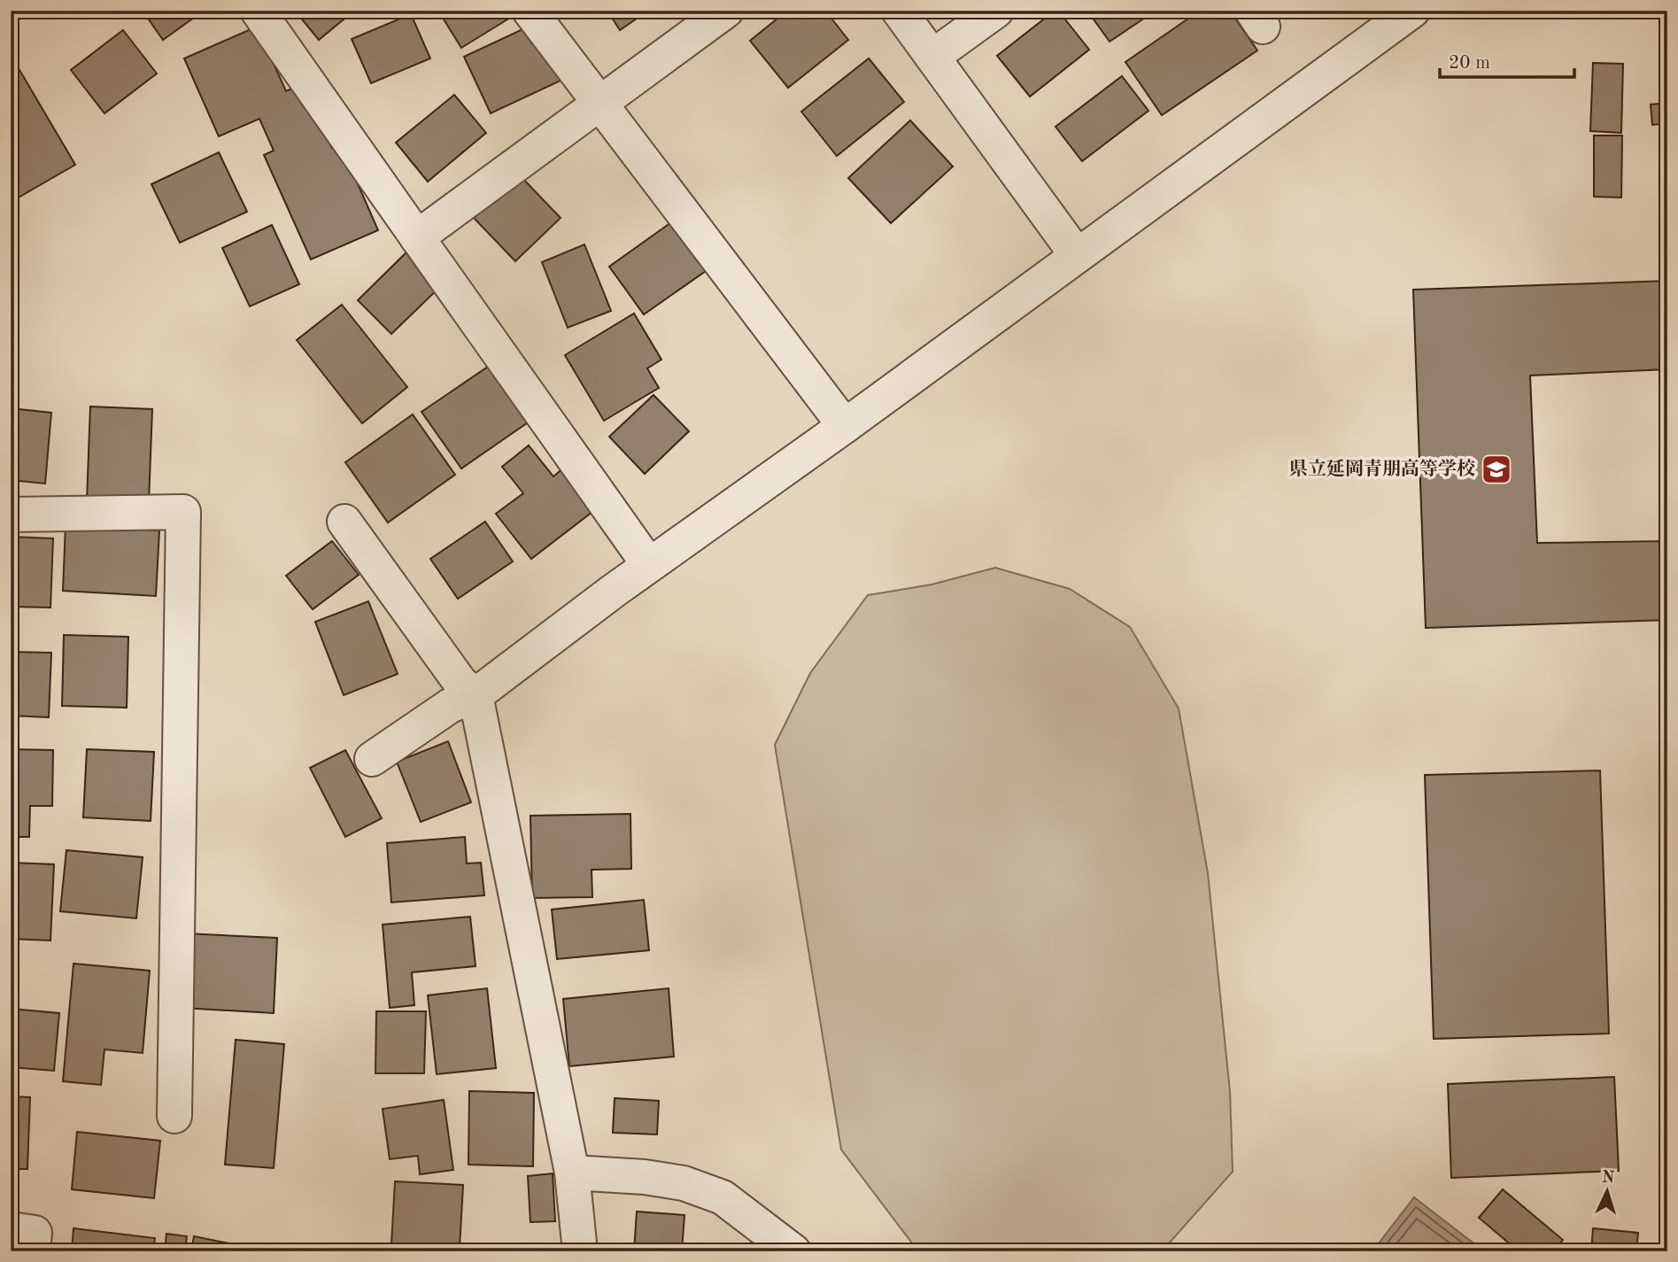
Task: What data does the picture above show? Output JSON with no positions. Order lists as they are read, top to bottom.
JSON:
{
  "places": {
    "school or university": ["県立延岡青朋高等学校"]
  },
  "scale_bar": "20 m",
  "north": "top"
}
